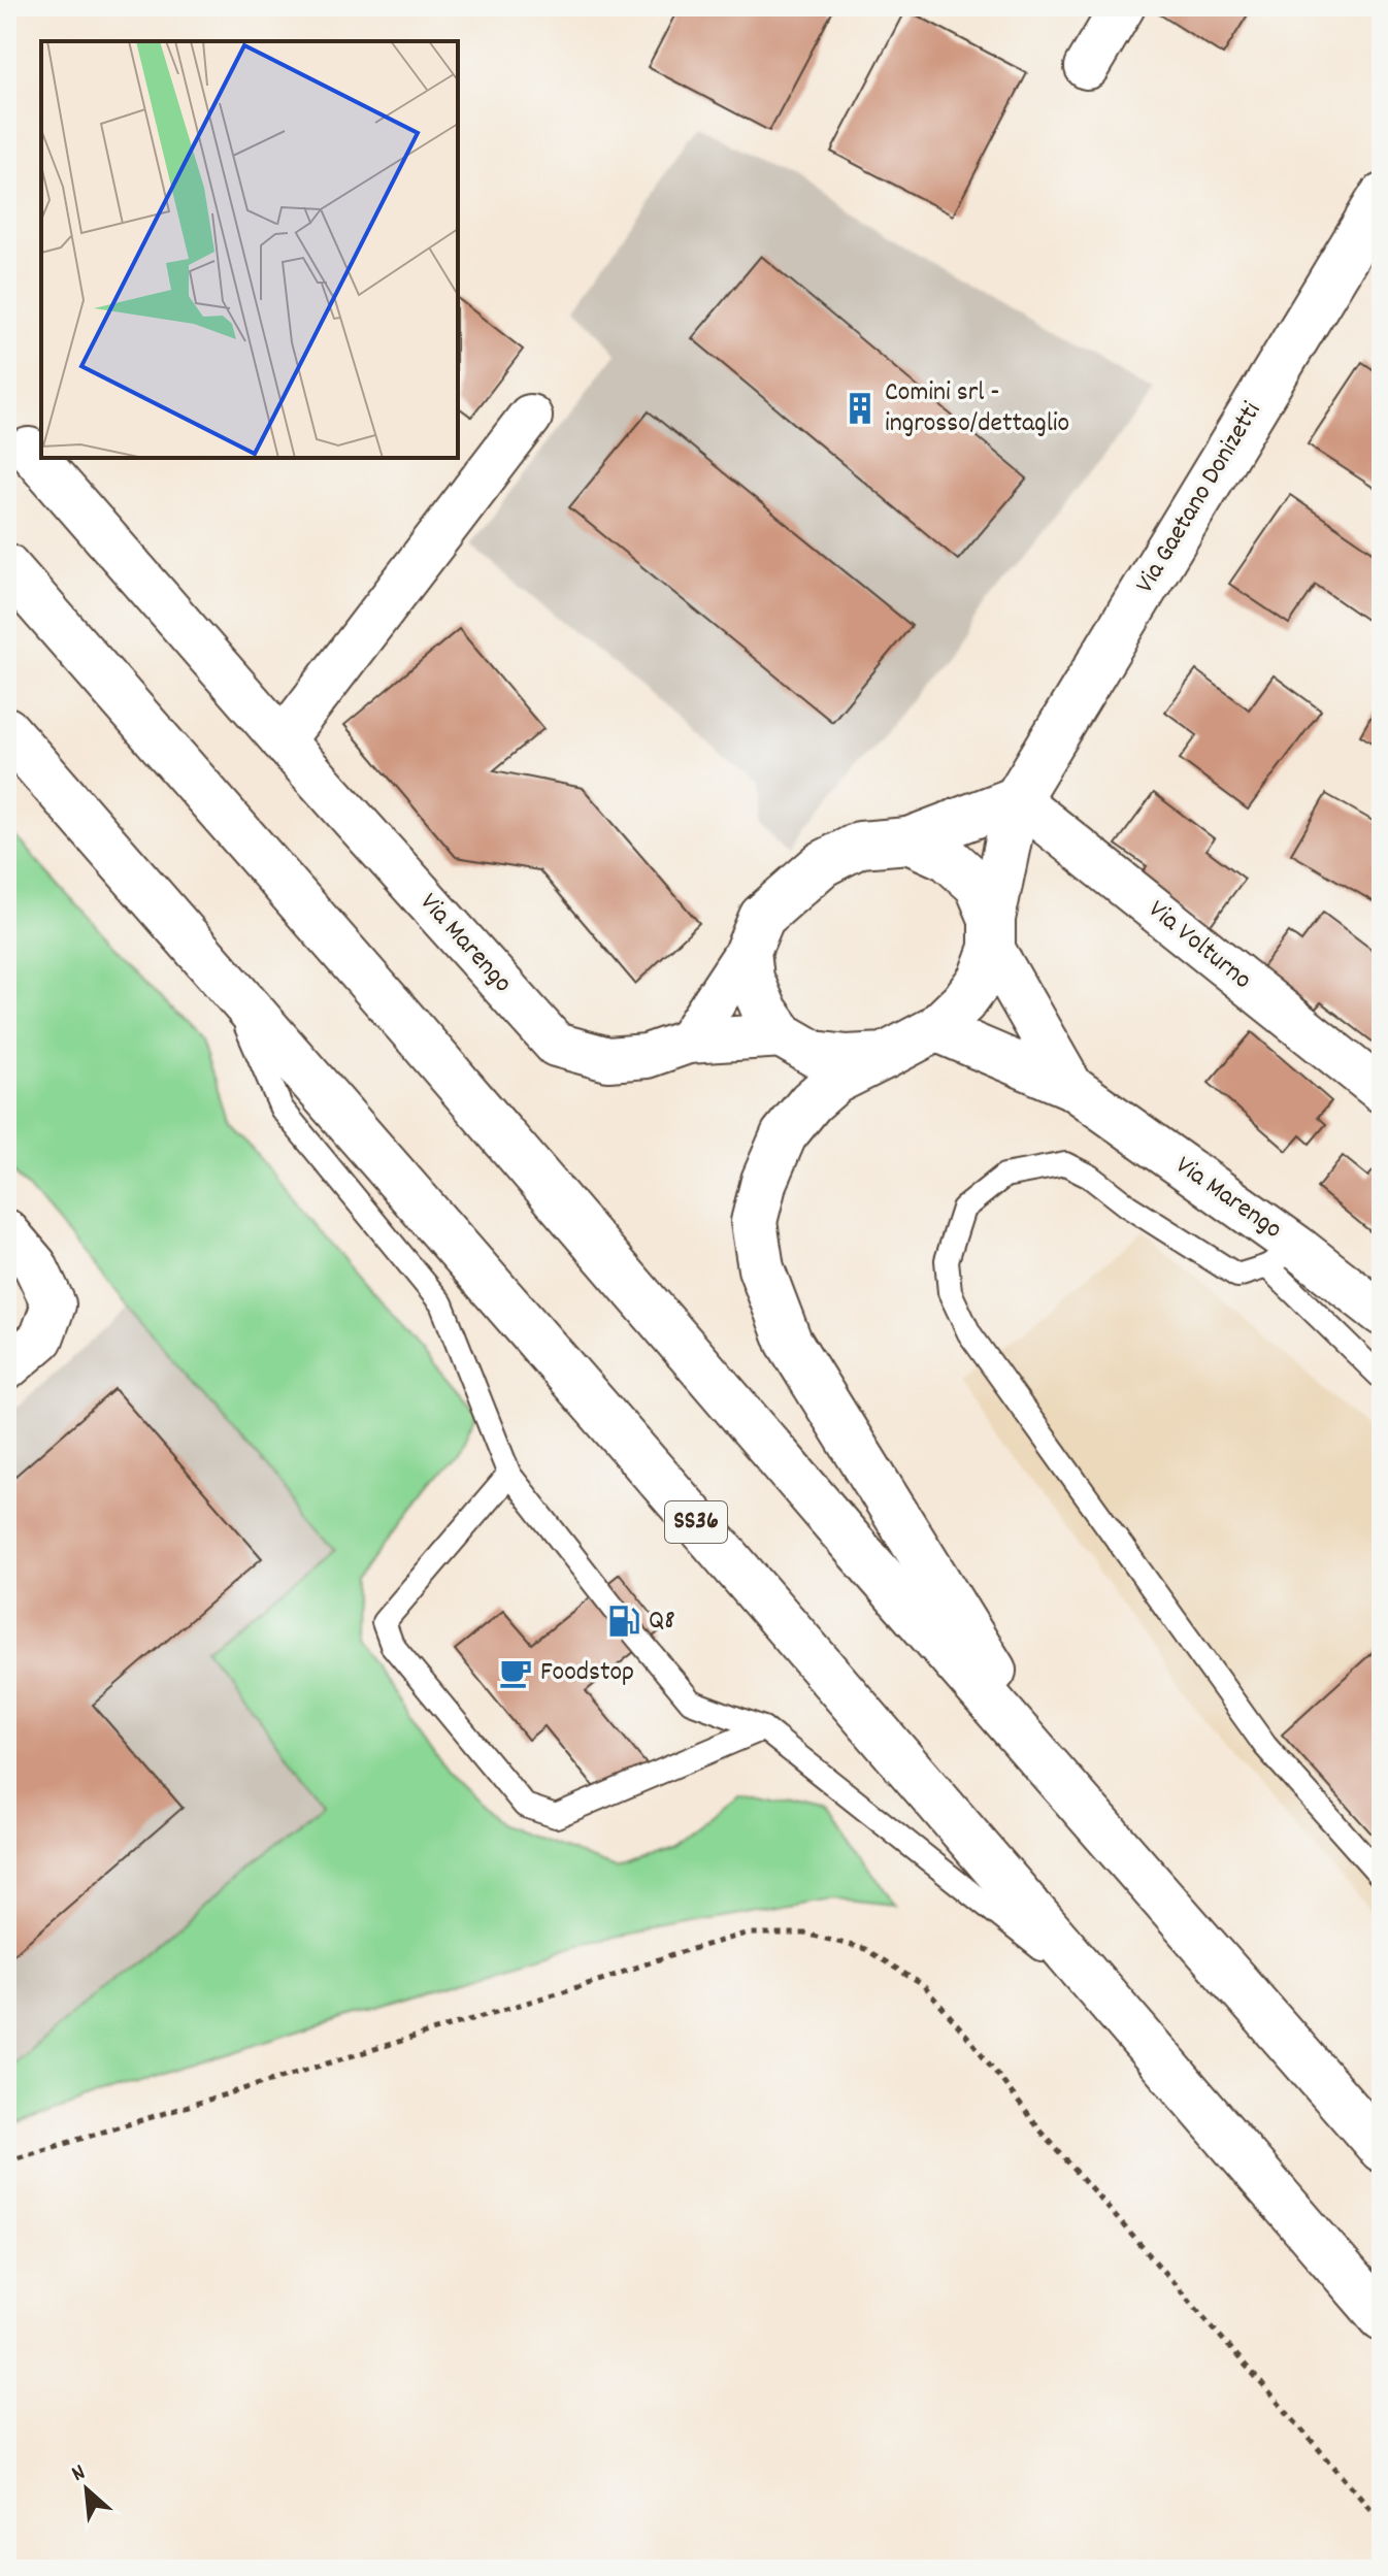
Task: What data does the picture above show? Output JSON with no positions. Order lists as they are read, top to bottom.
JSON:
{
  "streets": {
    "main road": ["Via Gaetano Donizetti", "SS36"],
    "street": ["Via Marengo", "Via Volturno"]
  },
  "crossings": [
    ["Via Gaetano Donizetti", "Via Marengo"],
    ["Via Gaetano Donizetti", "Via Volturno"]
  ],
  "places": {
    "building": ["Comini srl - ingrosso/dettaglio"],
    "fuel station": ["Q8"],
    "cafe": ["Foodstop"]
  },
  "north": "top left"
}
